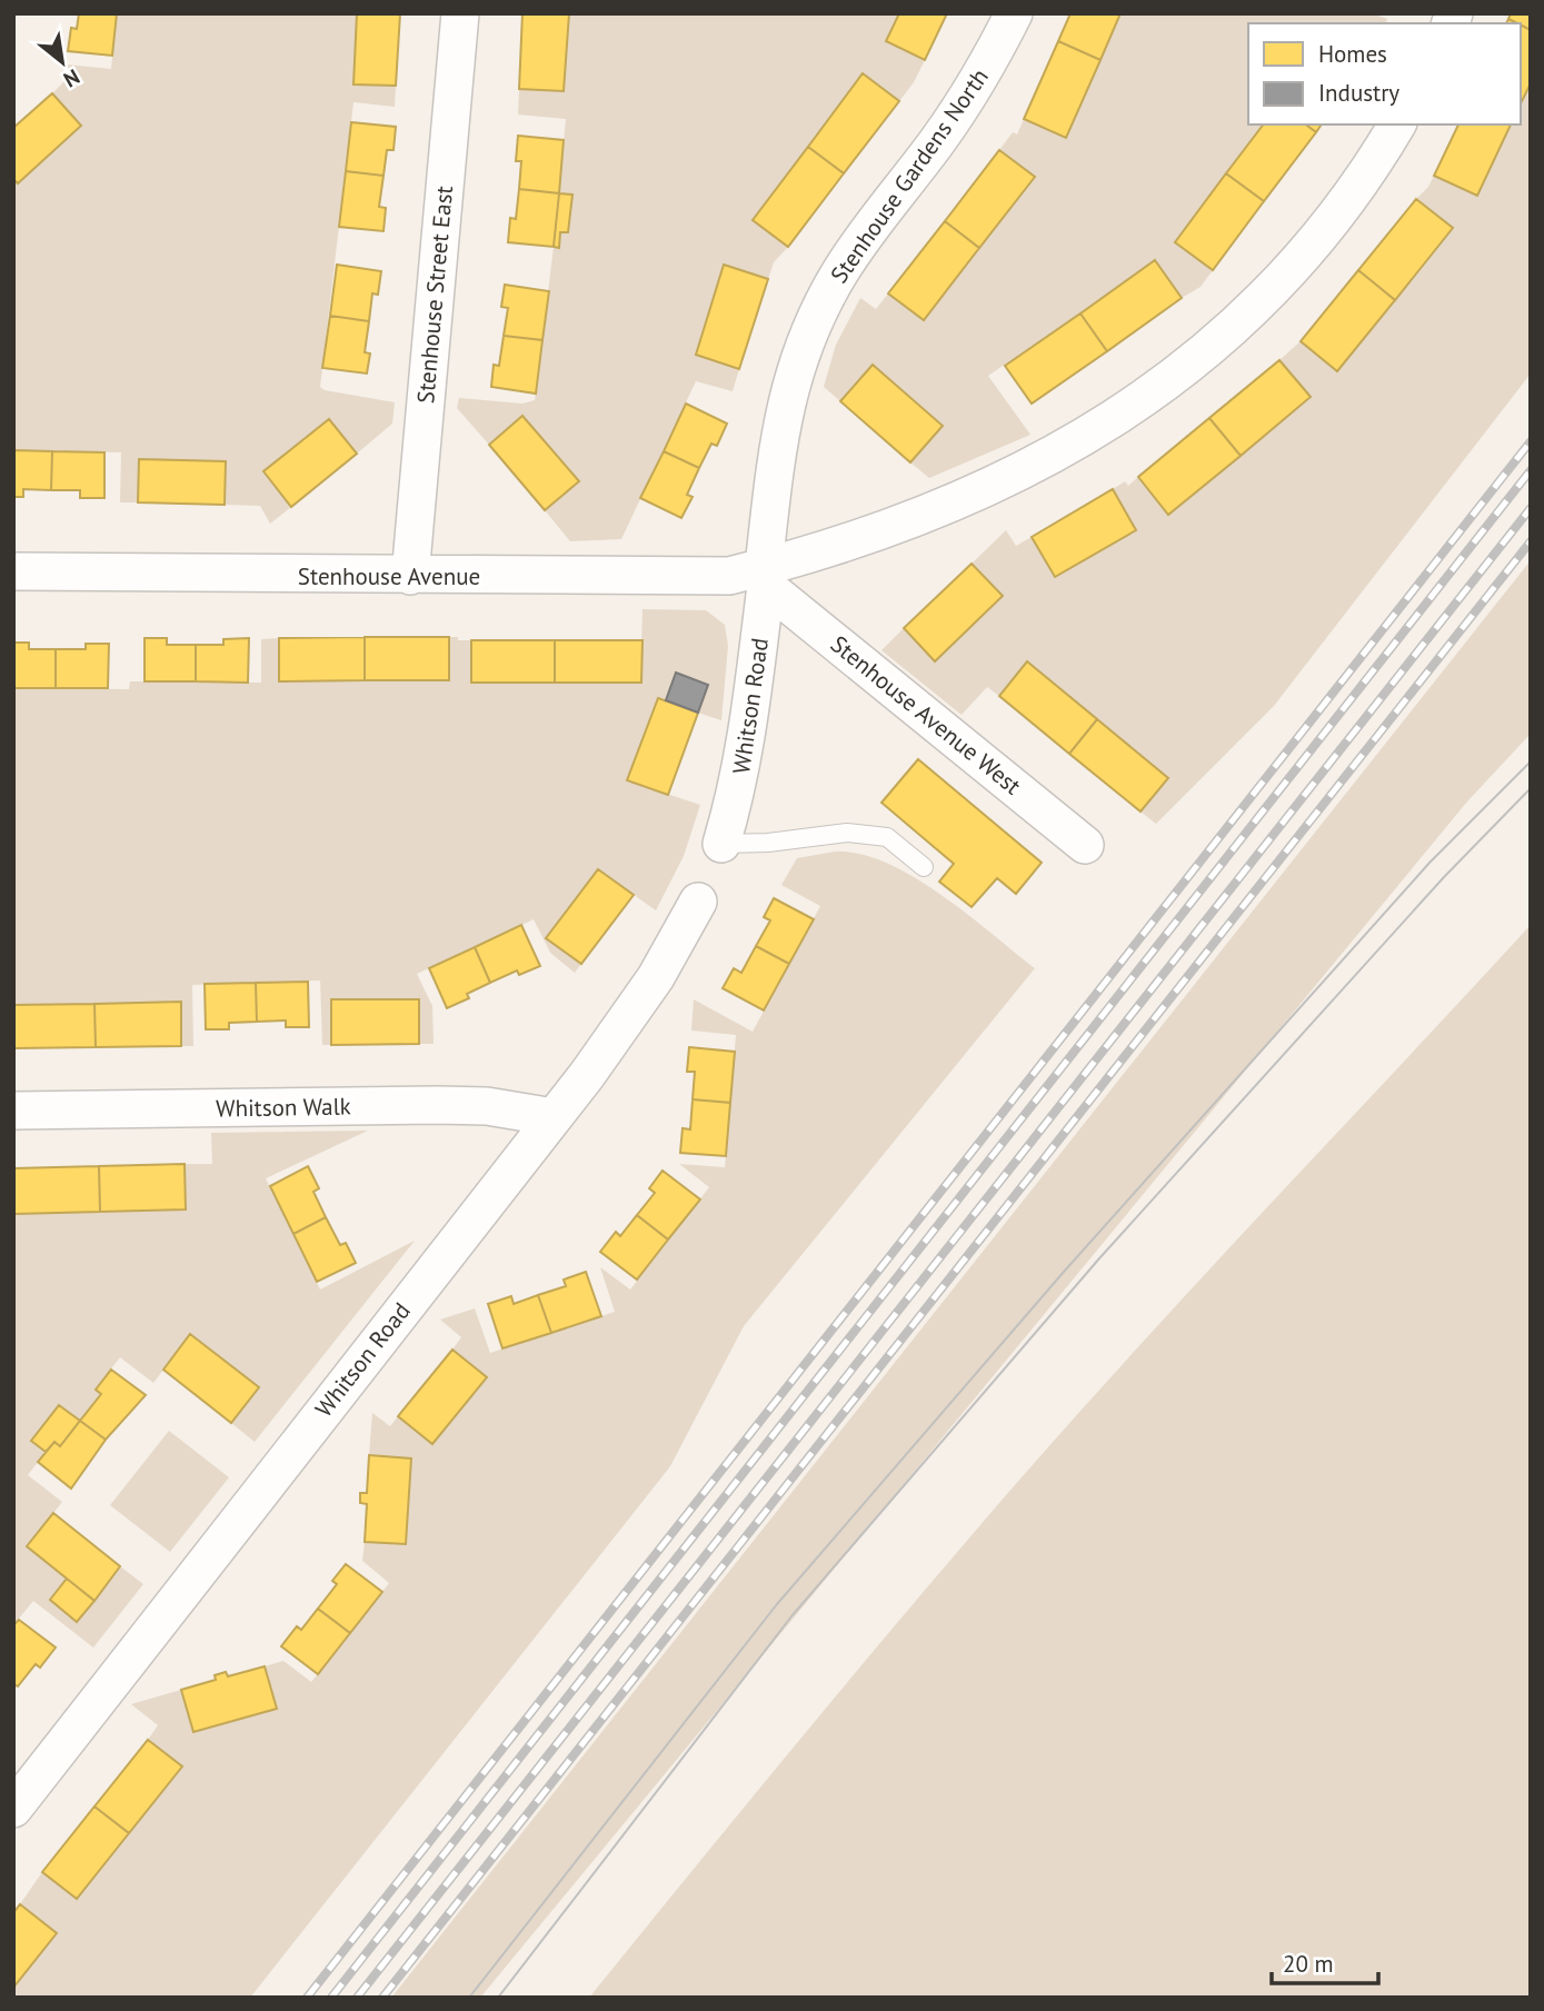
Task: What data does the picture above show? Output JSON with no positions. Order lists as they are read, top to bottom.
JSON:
{
  "streets": {
    "street": [
      "Stenhouse Gardens North",
      "Stenhouse Street East",
      "Stenhouse Avenue",
      "Whitson Road",
      "Stenhouse Avenue West",
      "Whitson Walk"
    ]
  },
  "crossings": [
    ["Stenhouse Gardens North", "Stenhouse Avenue"],
    ["Stenhouse Gardens North", "Whitson Road"],
    ["Stenhouse Gardens North", "Stenhouse Avenue West"],
    ["Stenhouse Street East", "Stenhouse Avenue"],
    ["Stenhouse Avenue", "Whitson Road"],
    ["Stenhouse Avenue", "Stenhouse Avenue West"],
    ["Whitson Road", "Stenhouse Avenue West"],
    ["Whitson Road", "Whitson Walk"]
  ],
  "legend": ["Homes", "Industry"],
  "scale_bar": "20 m",
  "north": "bottom right"
}
